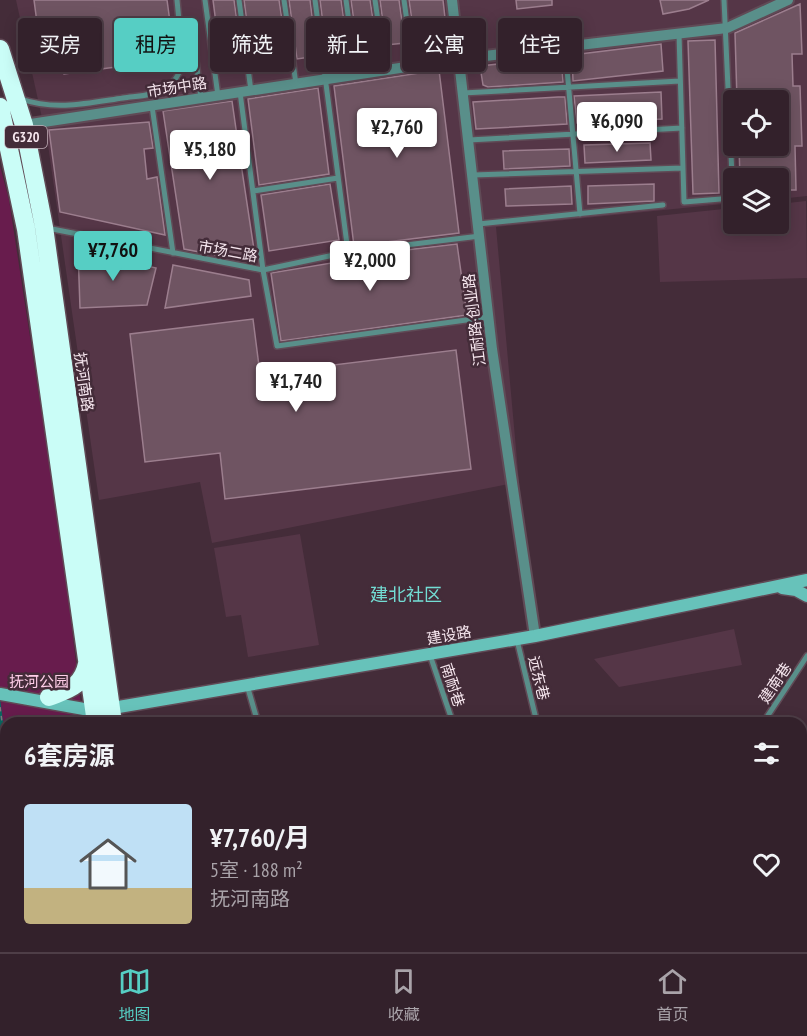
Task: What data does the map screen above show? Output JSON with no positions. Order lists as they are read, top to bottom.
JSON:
{
  "streets": {
    "highway": ["G320", "抚河南路"],
    "main road": ["建设路"],
    "street": ["市场中路", "江耐路·创业路"],
    "lane": [
      "市场二路",
      "远东巷",
      "建南巷",
      "南耐巷"
    ]
  },
  "crossings": [
    ["市场中路", "抚河南路"],
    ["市场二路", "江耐路·创业路"],
    ["市场二路", "抚河南路"],
    ["江耐路·创业路", "建设路"],
    ["抚河南路", "建设路"],
    ["建设路", "远东巷"],
    ["建设路", "南耐巷"]
  ],
  "districts": ["建北社区"],
  "parks": ["抚河公园"],
  "page": {
    "chip": [
      "买房",
      "租房",
      "筛选",
      "新上",
      "公寓",
      "住宅"
    ],
    "price": [
      "¥6,090",
      "¥2,760",
      "¥5,180",
      "¥7,760",
      "¥2,000",
      "¥1,740"
    ],
    "heading": "6套房源",
    "list": [
      {
        "name": "¥7,760/月",
        "note": "5室 · 188 m² · 抚河南路"
      }
    ],
    "tabs": ["地图", "收藏", "首页"]
  }
}
